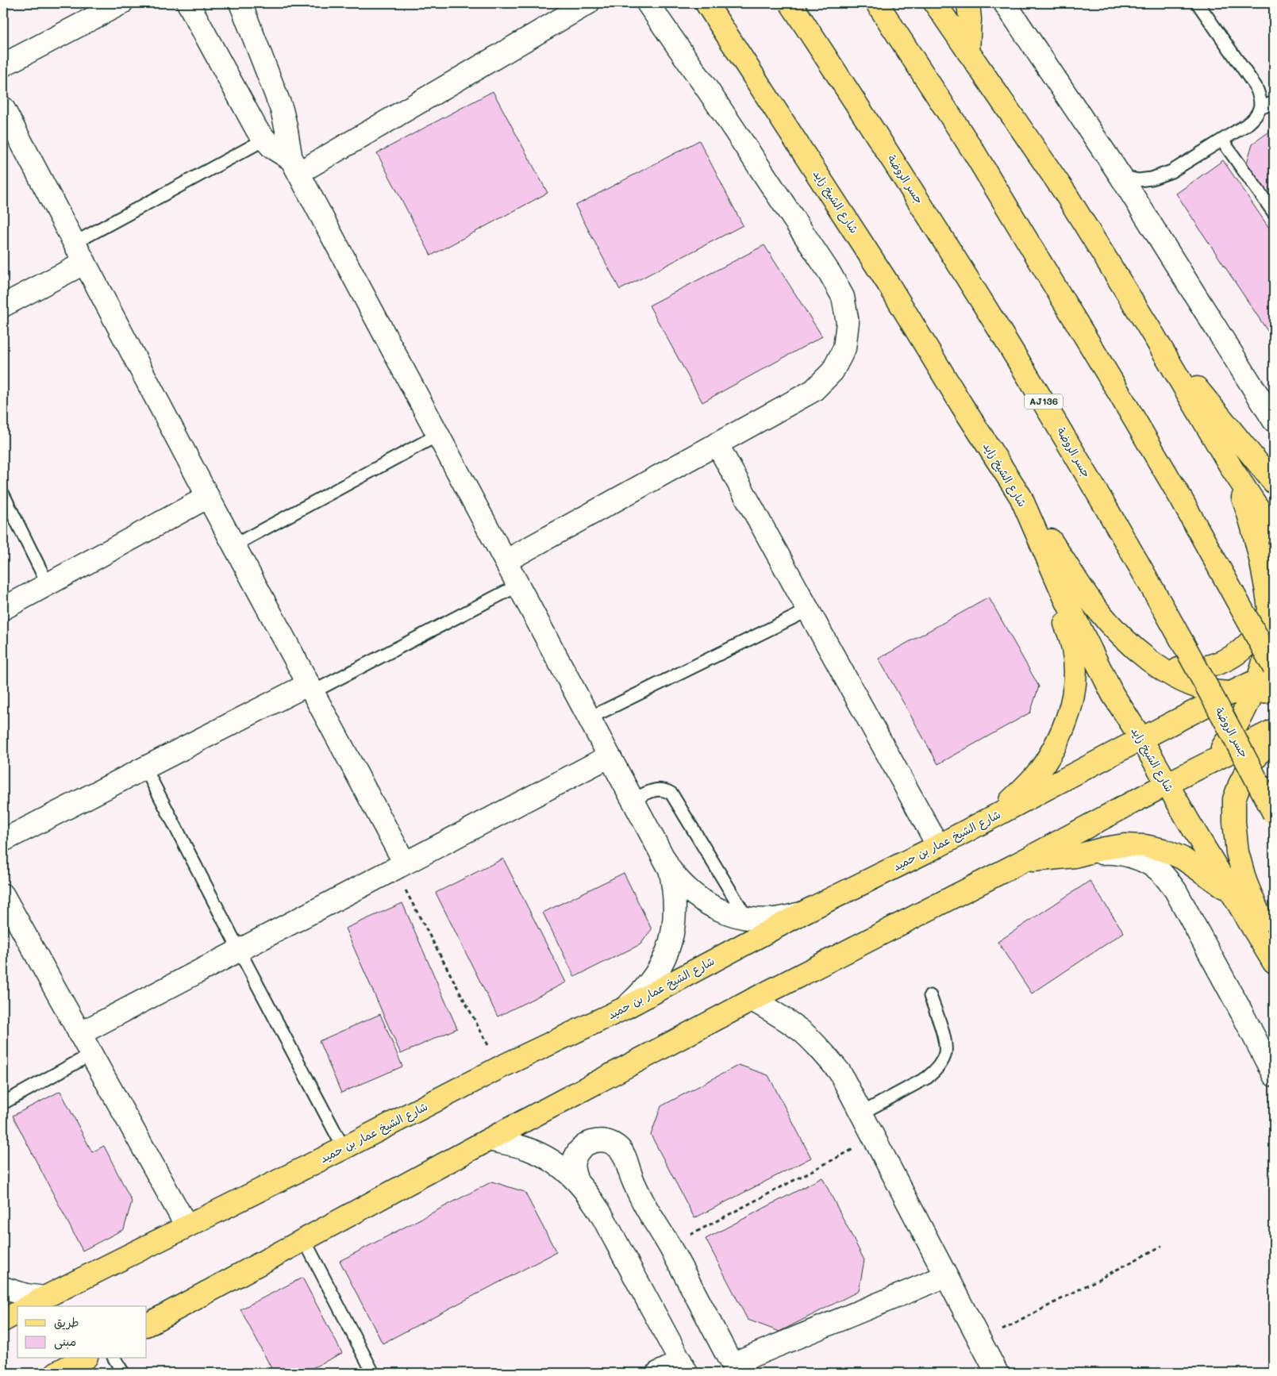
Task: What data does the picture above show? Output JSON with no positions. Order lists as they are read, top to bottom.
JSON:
{
  "streets": {
    "main road": [
      "جسر الروضة",
      "شارع الشيخ زايد",
      "AJ136",
      "شارع الشيخ عمار بن حميد"
    ]
  },
  "crossings": [
    ["شارع الشيخ زايد", "شارع الشيخ عمار بن حميد"]
  ],
  "legend": ["طريق", "مبنى"]
}
